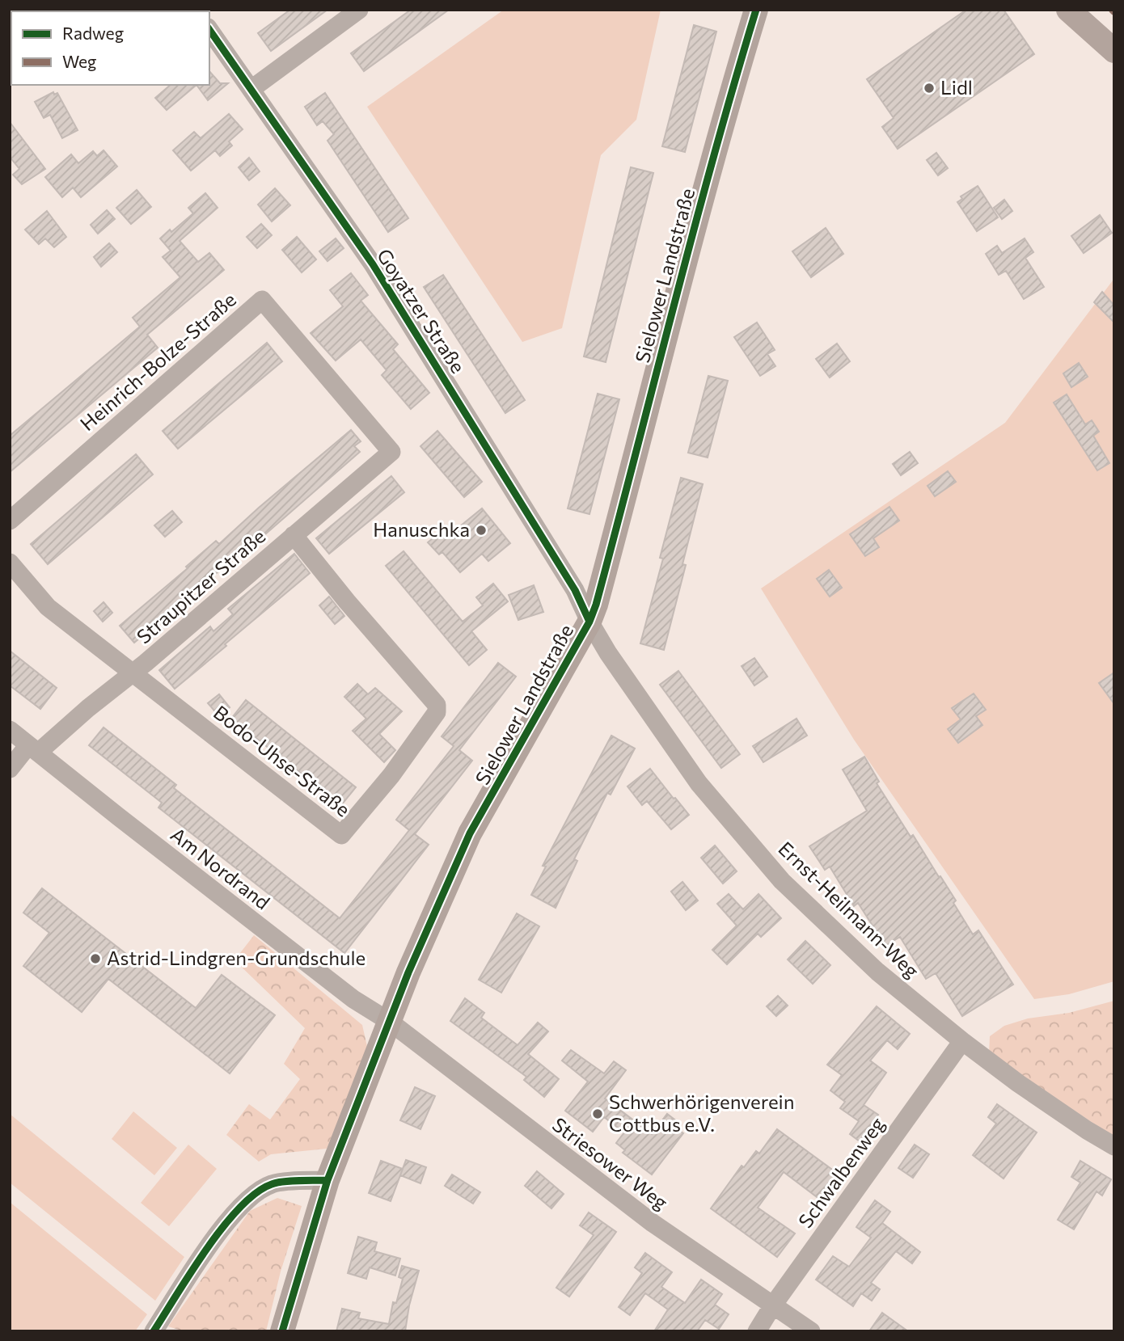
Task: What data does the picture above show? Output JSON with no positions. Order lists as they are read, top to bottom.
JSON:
{
  "streets": {
    "main road": ["Sielower Landstraße"],
    "street": [
      "Goyatzer Straße",
      "Heinrich-Bolze-Straße",
      "Straupitzer Straße",
      "Bodo-Uhse-Straße",
      "Am Nordrand",
      "Ernst-Heilmann-Weg",
      "Striesower Weg",
      "Schwalbenweg"
    ]
  },
  "crossings": [
    ["Sielower Landstraße", "Goyatzer Straße"],
    ["Sielower Landstraße", "Am Nordrand"],
    ["Sielower Landstraße", "Ernst-Heilmann-Weg"],
    ["Sielower Landstraße", "Striesower Weg"],
    ["Goyatzer Straße", "Ernst-Heilmann-Weg"],
    ["Heinrich-Bolze-Straße", "Straupitzer Straße"],
    ["Straupitzer Straße", "Bodo-Uhse-Straße"],
    ["Straupitzer Straße", "Am Nordrand"],
    ["Am Nordrand", "Striesower Weg"],
    ["Ernst-Heilmann-Weg", "Schwalbenweg"],
    ["Striesower Weg", "Schwalbenweg"]
  ],
  "places": [
    "Lidl",
    "Hanuschka",
    "Astrid-Lindgren-Grundschule",
    "Schwerhörigenverein Cottbus e.V."
  ],
  "legend": ["Radweg", "Weg"]
}
